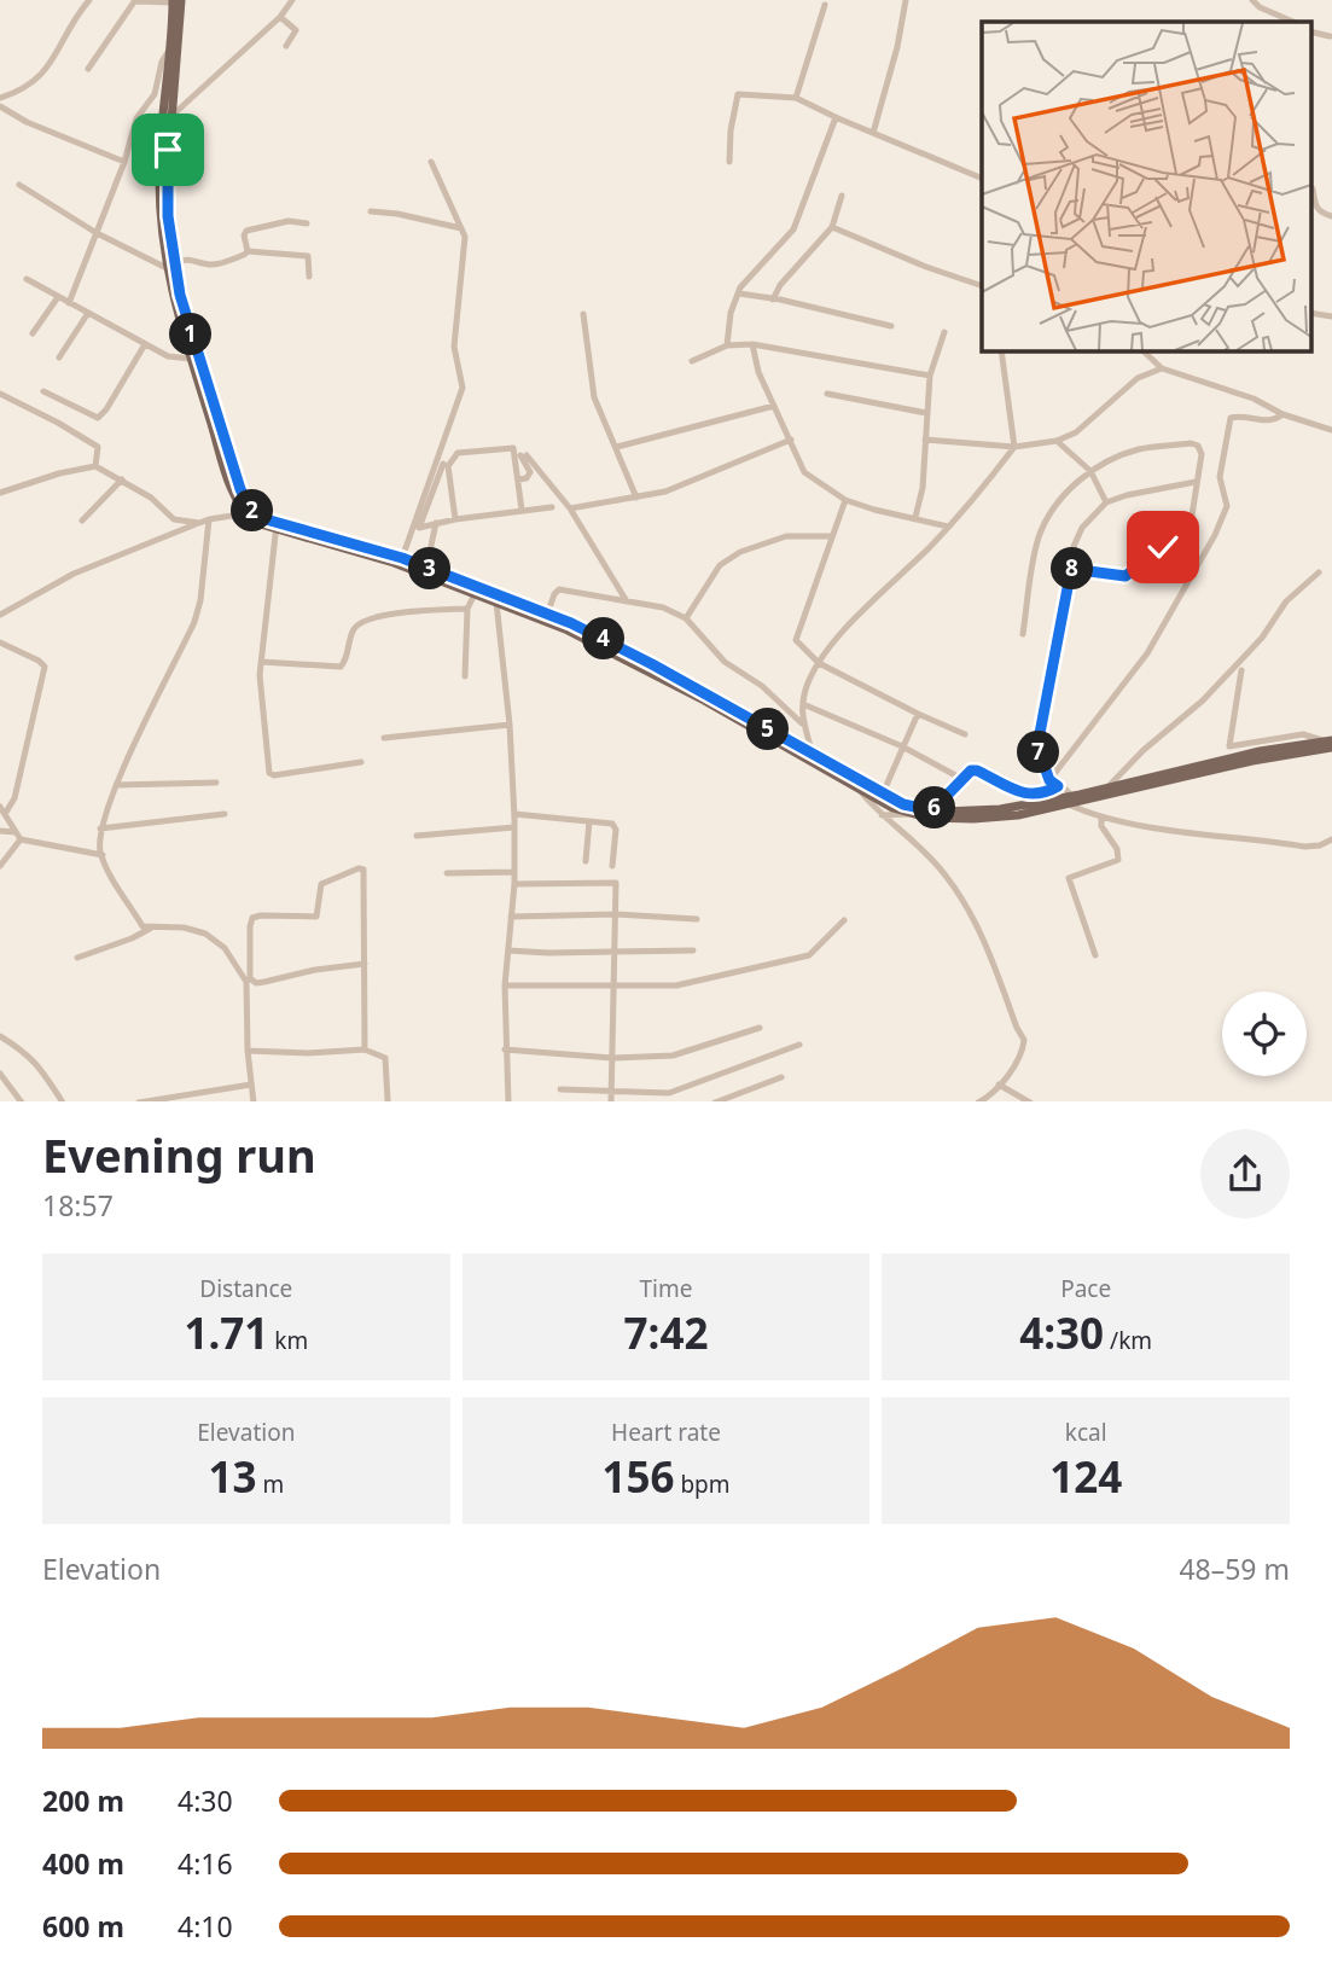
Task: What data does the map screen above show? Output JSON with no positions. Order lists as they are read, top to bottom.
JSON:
{
  "page": {
    "pins": [
      "1",
      "2",
      "3",
      "8",
      "4",
      "5",
      "7",
      "6"
    ],
    "heading": ["Evening run", "18:57"],
    "stats": [
      ["Distance", "1.71 km"],
      ["Time", "7:42"],
      ["Pace", "4:30 /km"],
      ["Elevation", "13 m"],
      ["Heart rate", "156 bpm"],
      ["kcal", "124"]
    ],
    "chart": ["Elevation", "48–59 m"],
    "list": [
      {
        "name": "200 m",
        "note": "4:30"
      },
      {
        "name": "400 m",
        "note": "4:16"
      },
      {
        "name": "600 m",
        "note": "4:10"
      }
    ]
  }
}
